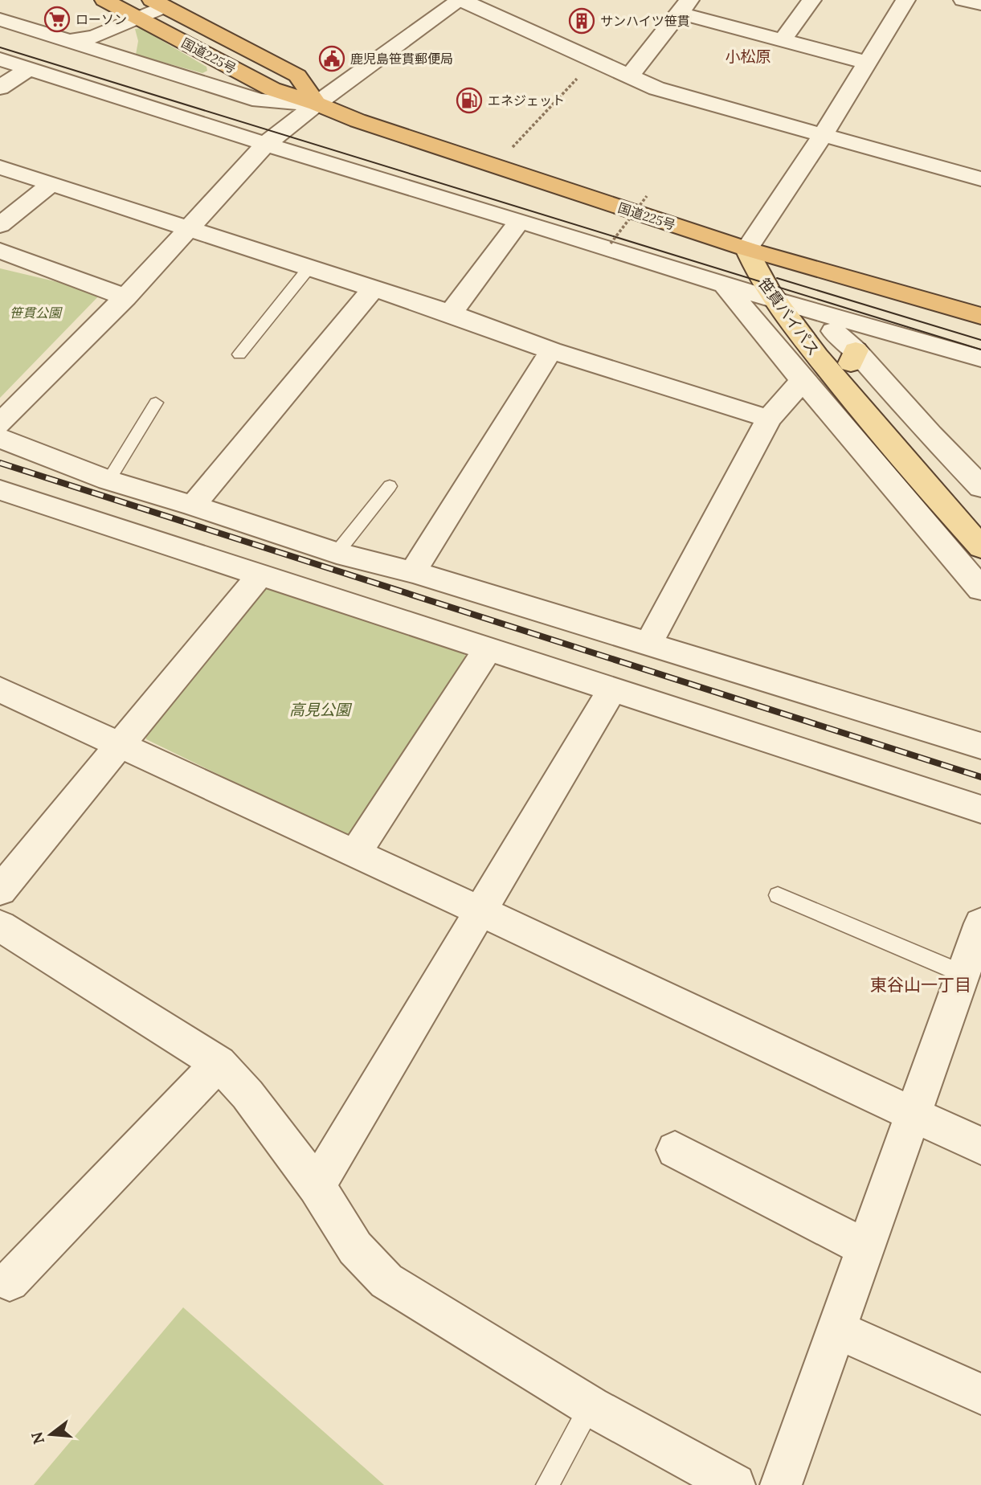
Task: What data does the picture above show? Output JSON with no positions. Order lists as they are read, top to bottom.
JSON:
{
  "streets": {
    "highway": ["国道225号"],
    "main road": ["笹貫バイパス"]
  },
  "crossings": [
    ["国道225号", "笹貫バイパス"]
  ],
  "districts": ["小松原", "東谷山一丁目"],
  "parks": ["笹貫公園", "高見公園"],
  "places": {
    "supermarket": ["ローソン"],
    "building": ["サンハイツ笹貫"],
    "public building": ["鹿児島笹貫郵便局"],
    "fuel station": ["エネジェット"]
  },
  "north": "left"
}
